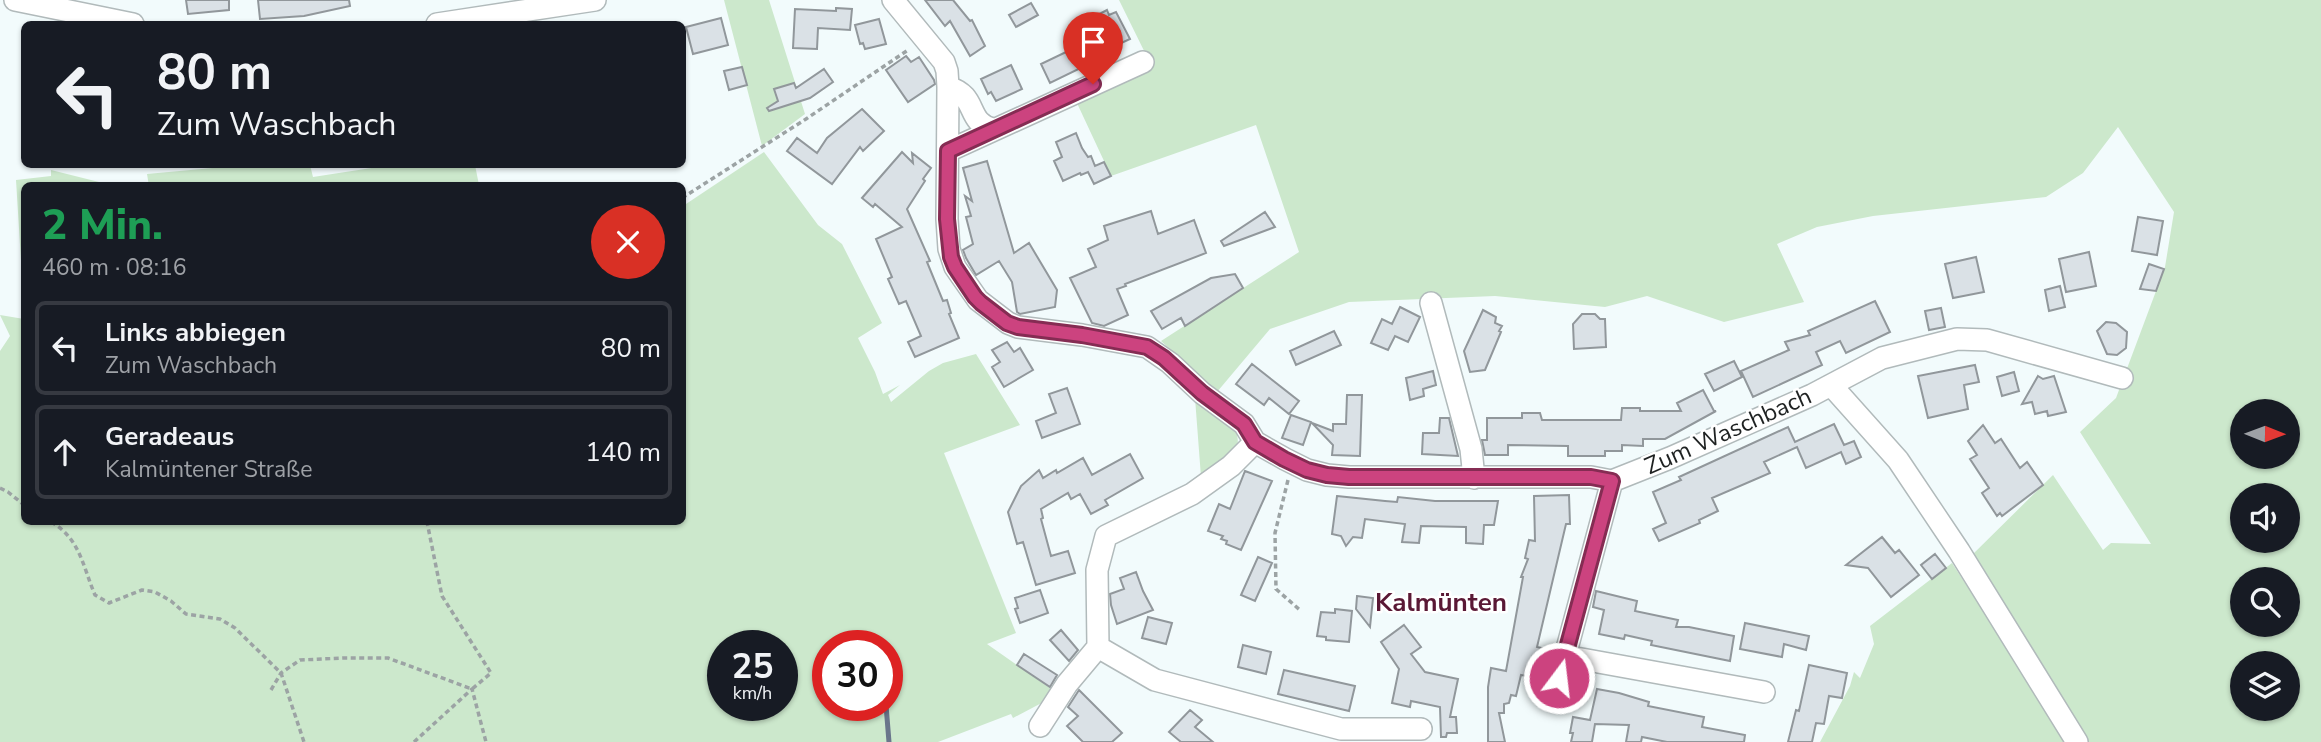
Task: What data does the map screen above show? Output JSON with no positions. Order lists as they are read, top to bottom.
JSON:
{
  "streets": {
    "street": ["Zum Waschbach"]
  },
  "districts": ["Kalmünten"],
  "north": "right",
  "page": {
    "turn": ["80 m", "Zum Waschbach"],
    "heading": ["2 Min.", "460 m · 08:16"],
    "list": [
      {
        "name": "Links abbiegen",
        "note": "Zum Waschbach",
        "value": "80 m"
      },
      {
        "name": "Geradeaus",
        "note": "Kalmüntener Straße",
        "value": "140 m"
      }
    ],
    "speed": "25 km/h",
    "limit": "30"
  }
}
